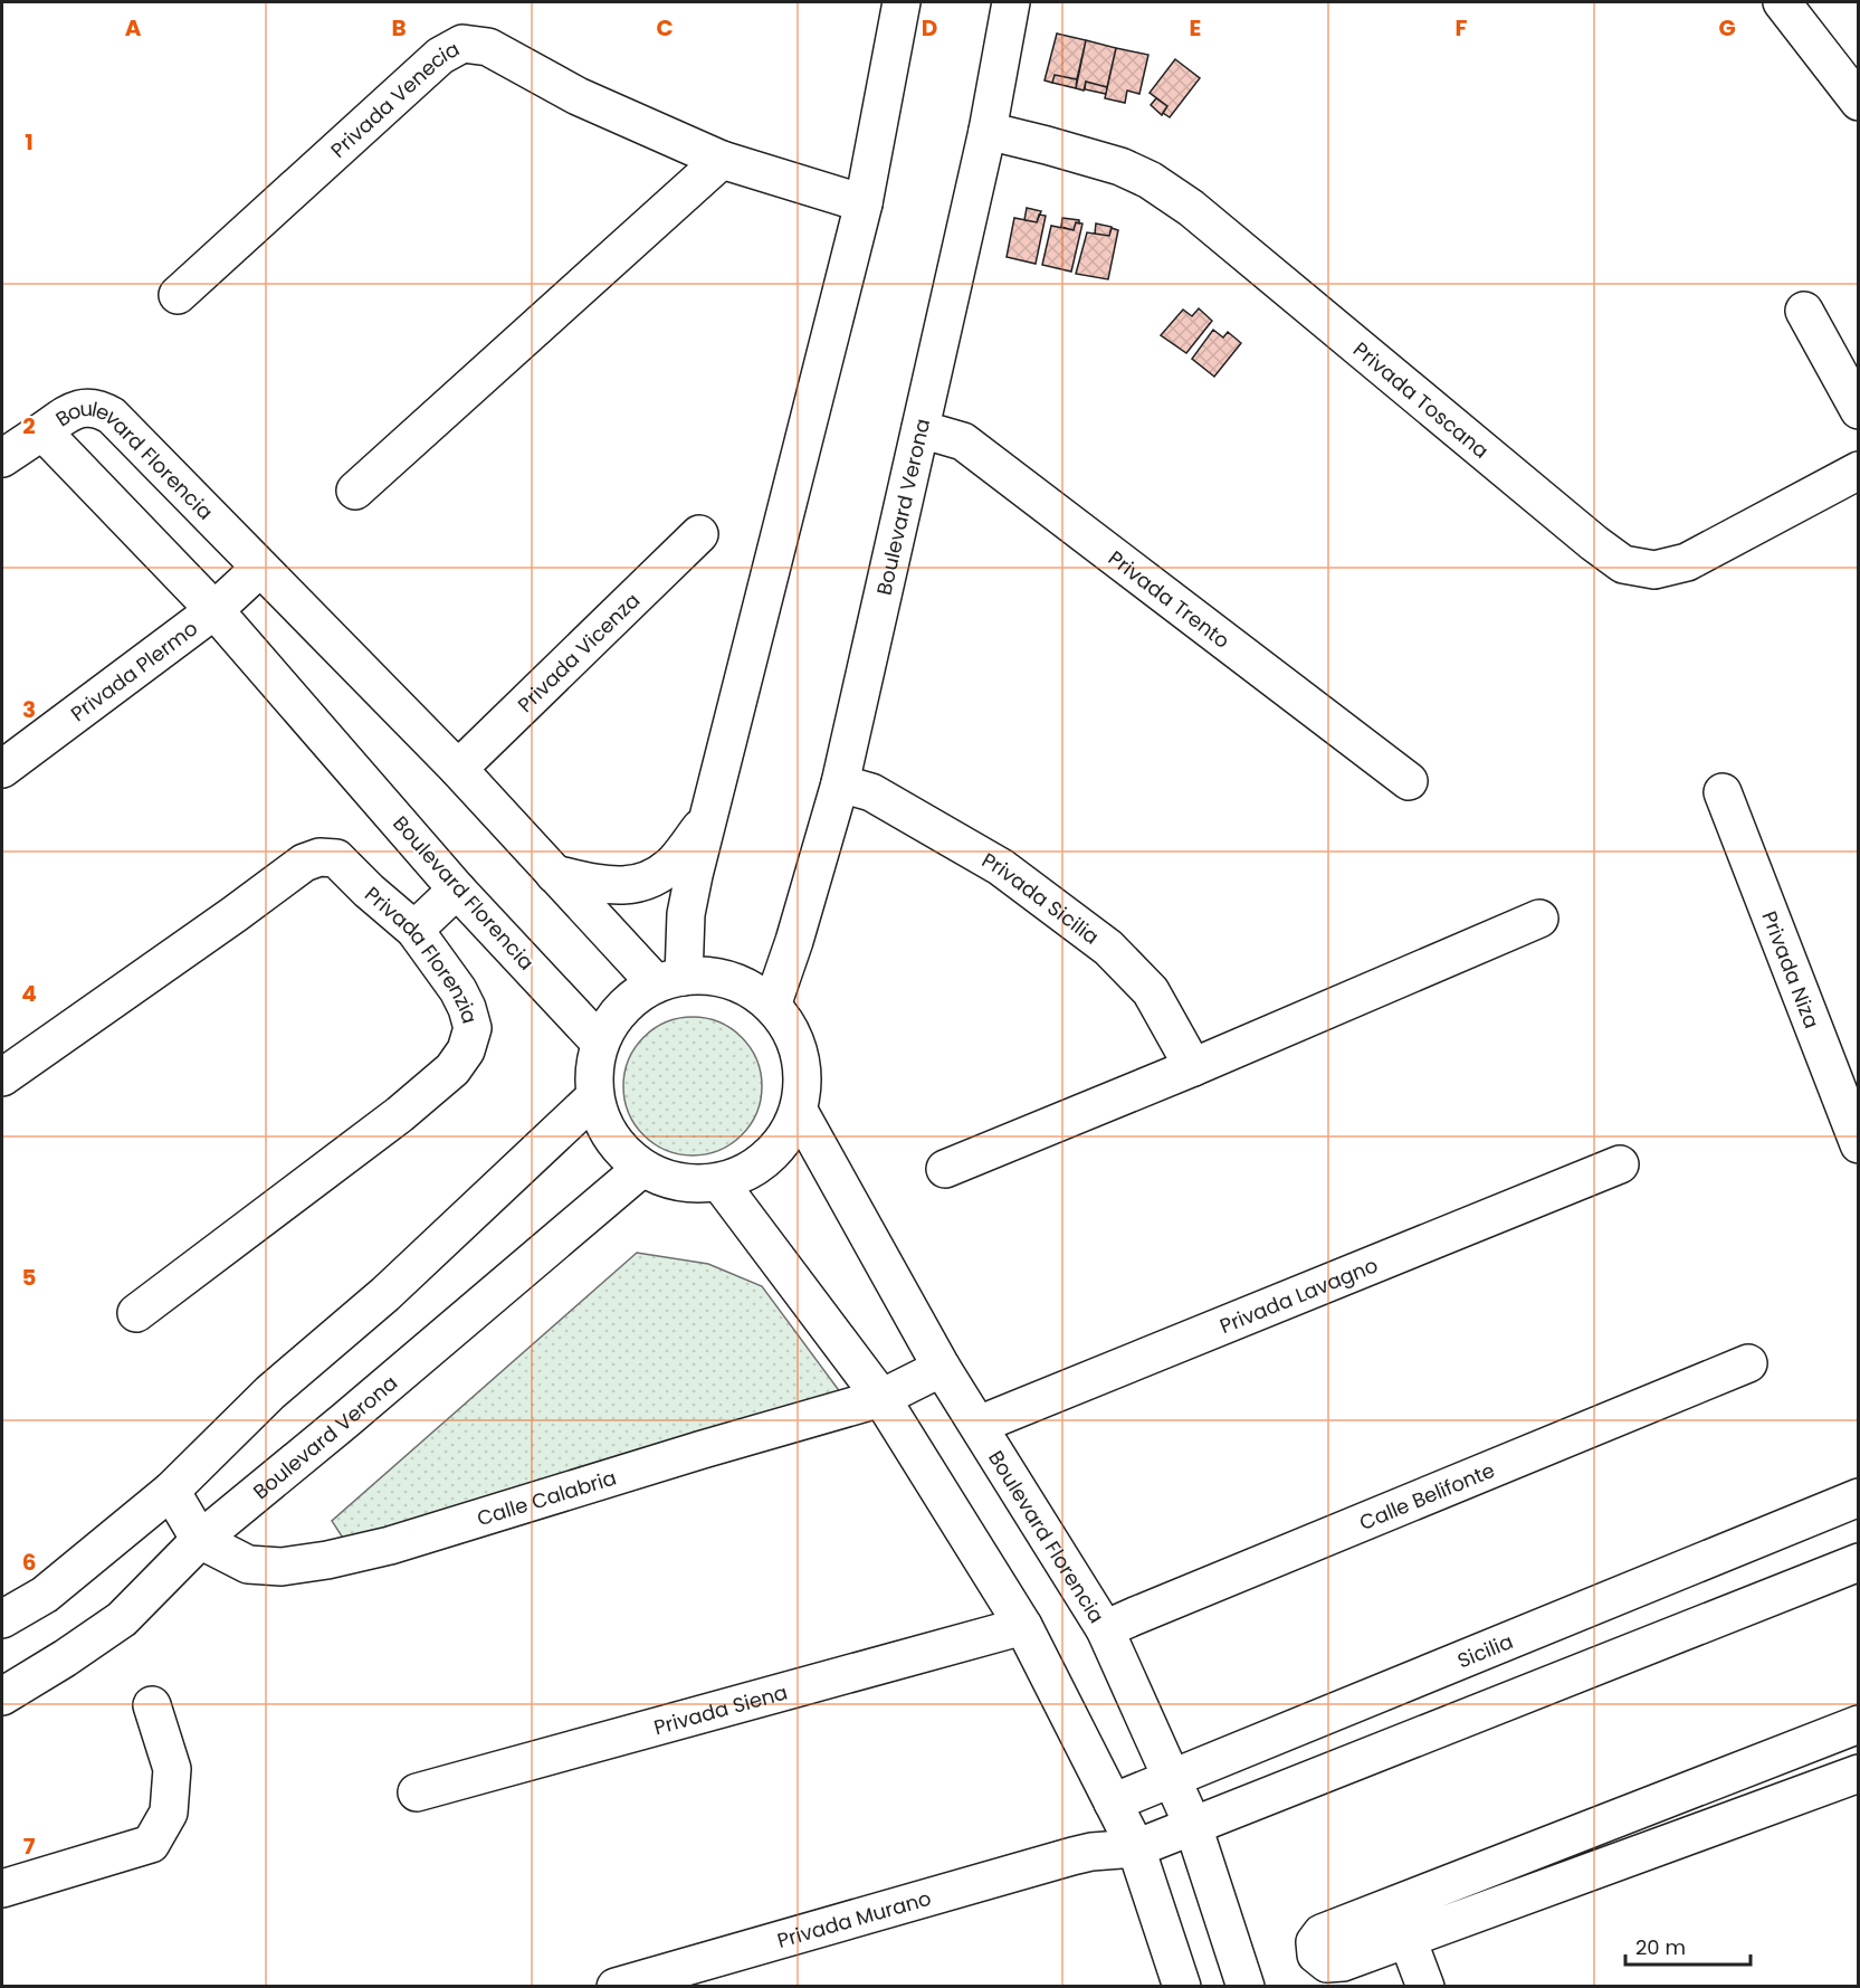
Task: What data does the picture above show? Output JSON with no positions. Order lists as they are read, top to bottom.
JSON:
{
  "streets": {
    "street": [
      "Privada Venecia",
      "Privada Toscana",
      "Boulevard Florencia",
      "Boulevard Verona",
      "Privada Trento",
      "Privada Vicenza",
      "Privada Plermo",
      "Privada Sicilia",
      "Privada Florenzia",
      "Privada Niza",
      "Privada Lavagno",
      "Calle Belifonte",
      "Calle Calabria",
      "Sicilia",
      "Privada Siena",
      "Privada Murano"
    ]
  },
  "crossings": [
    ["Privada Toscana", "Boulevard Verona"],
    ["Boulevard Florencia", "Boulevard Verona"],
    ["Boulevard Florencia", "Privada Vicenza"],
    ["Boulevard Florencia", "Privada Plermo"],
    ["Boulevard Florencia", "Privada Lavagno"],
    ["Boulevard Florencia", "Calle Belifonte"],
    ["Boulevard Florencia", "Calle Calabria"],
    ["Boulevard Florencia", "Sicilia"],
    ["Boulevard Verona", "Privada Trento"],
    ["Boulevard Verona", "Privada Sicilia"],
    ["Boulevard Verona", "Calle Calabria"]
  ],
  "scale_bar": "20 m",
  "grid": {
    "columns": [
      "A",
      "B",
      "C",
      "D",
      "E",
      "F",
      "G"
    ],
    "rows": [
      "1",
      "2",
      "3",
      "4",
      "5",
      "6",
      "7"
    ]
  }
}
